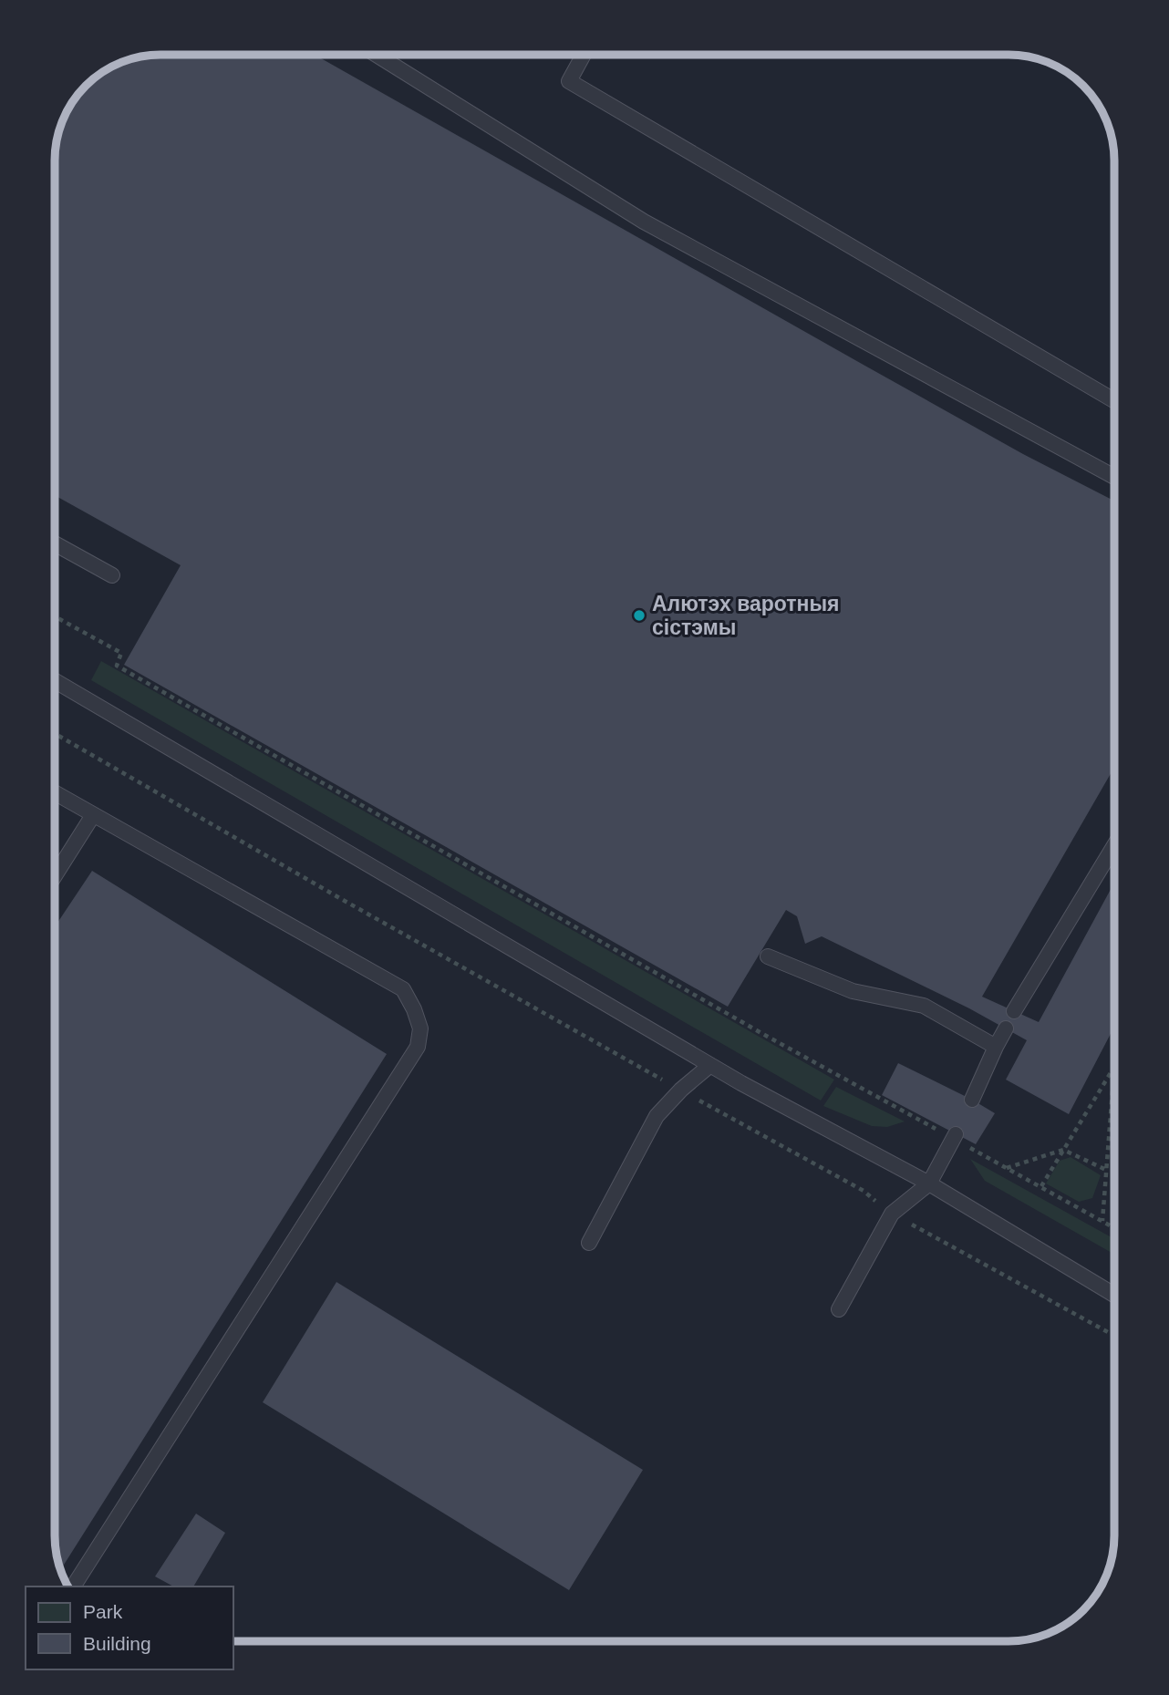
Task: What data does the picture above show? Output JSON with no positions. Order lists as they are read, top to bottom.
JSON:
{
  "places": ["Алютэх варотныя сістэмы"],
  "legend": ["Park", "Building"]
}
